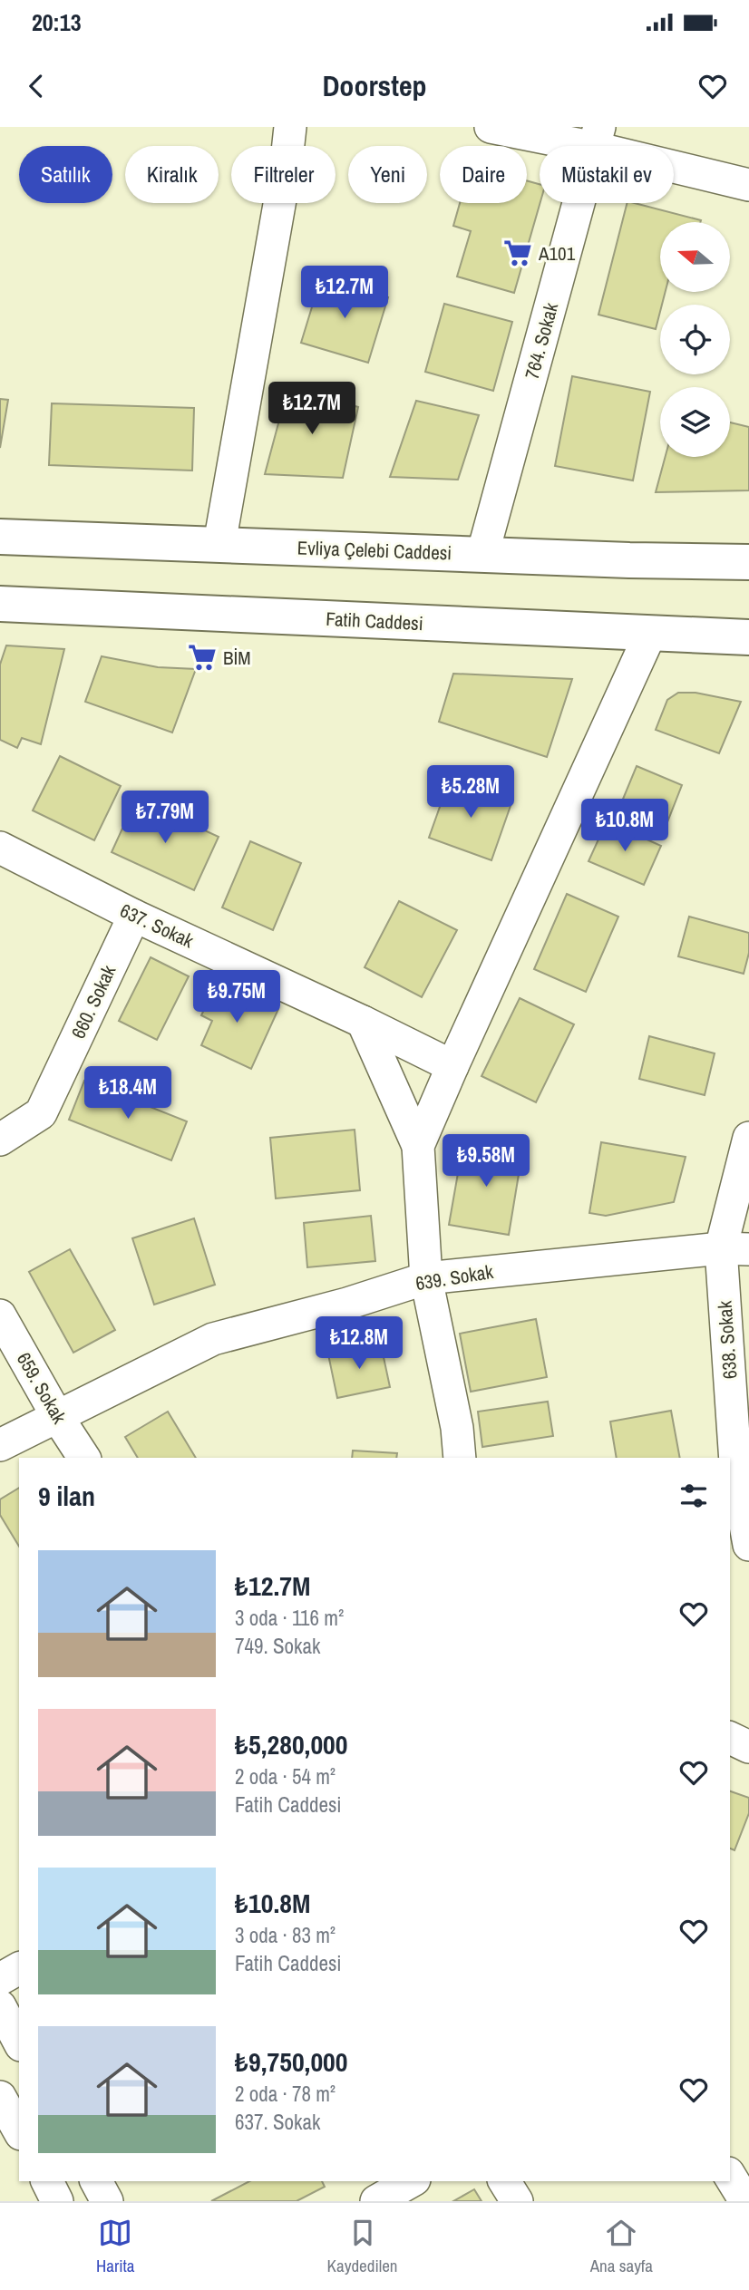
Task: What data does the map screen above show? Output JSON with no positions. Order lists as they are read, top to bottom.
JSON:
{
  "streets": {
    "main road": ["Evliya Çelebi Caddesi", "Fatih Caddesi"],
    "street": [
      "764. Sokak",
      "637. Sokak",
      "660. Sokak",
      "639. Sokak",
      "638. Sokak",
      "659. Sokak"
    ]
  },
  "crossings": [
    ["764. Sokak", "Evliya Çelebi Caddesi"],
    ["637. Sokak", "660. Sokak"],
    ["639. Sokak", "638. Sokak"],
    ["639. Sokak", "659. Sokak"]
  ],
  "places": {
    "supermarket": ["A101", "BİM"]
  },
  "north": "left",
  "page": {
    "status": "20:13",
    "header": "Doorstep",
    "chip": [
      "Satılık",
      "Kiralık",
      "Filtreler",
      "Yeni",
      "Daire",
      "Müstakil ev"
    ],
    "price": [
      "₺12.7M",
      "₺12.7M",
      "₺5.28M",
      "₺7.79M",
      "₺10.8M",
      "₺9.75M",
      "₺18.4M",
      "₺9.58M",
      "₺12.8M"
    ],
    "heading": "9 ilan",
    "list": [
      {
        "name": "₺12.7M",
        "note": "3 oda · 116 m² · 749. Sokak"
      },
      {
        "name": "₺5,280,000",
        "note": "2 oda · 54 m² · Fatih Caddesi"
      },
      {
        "name": "₺10.8M",
        "note": "3 oda · 83 m² · Fatih Caddesi"
      },
      {
        "name": "₺9,750,000",
        "note": "2 oda · 78 m² · 637. Sokak"
      }
    ],
    "tabs": ["Harita", "Kaydedilen", "Ana sayfa"]
  }
}
